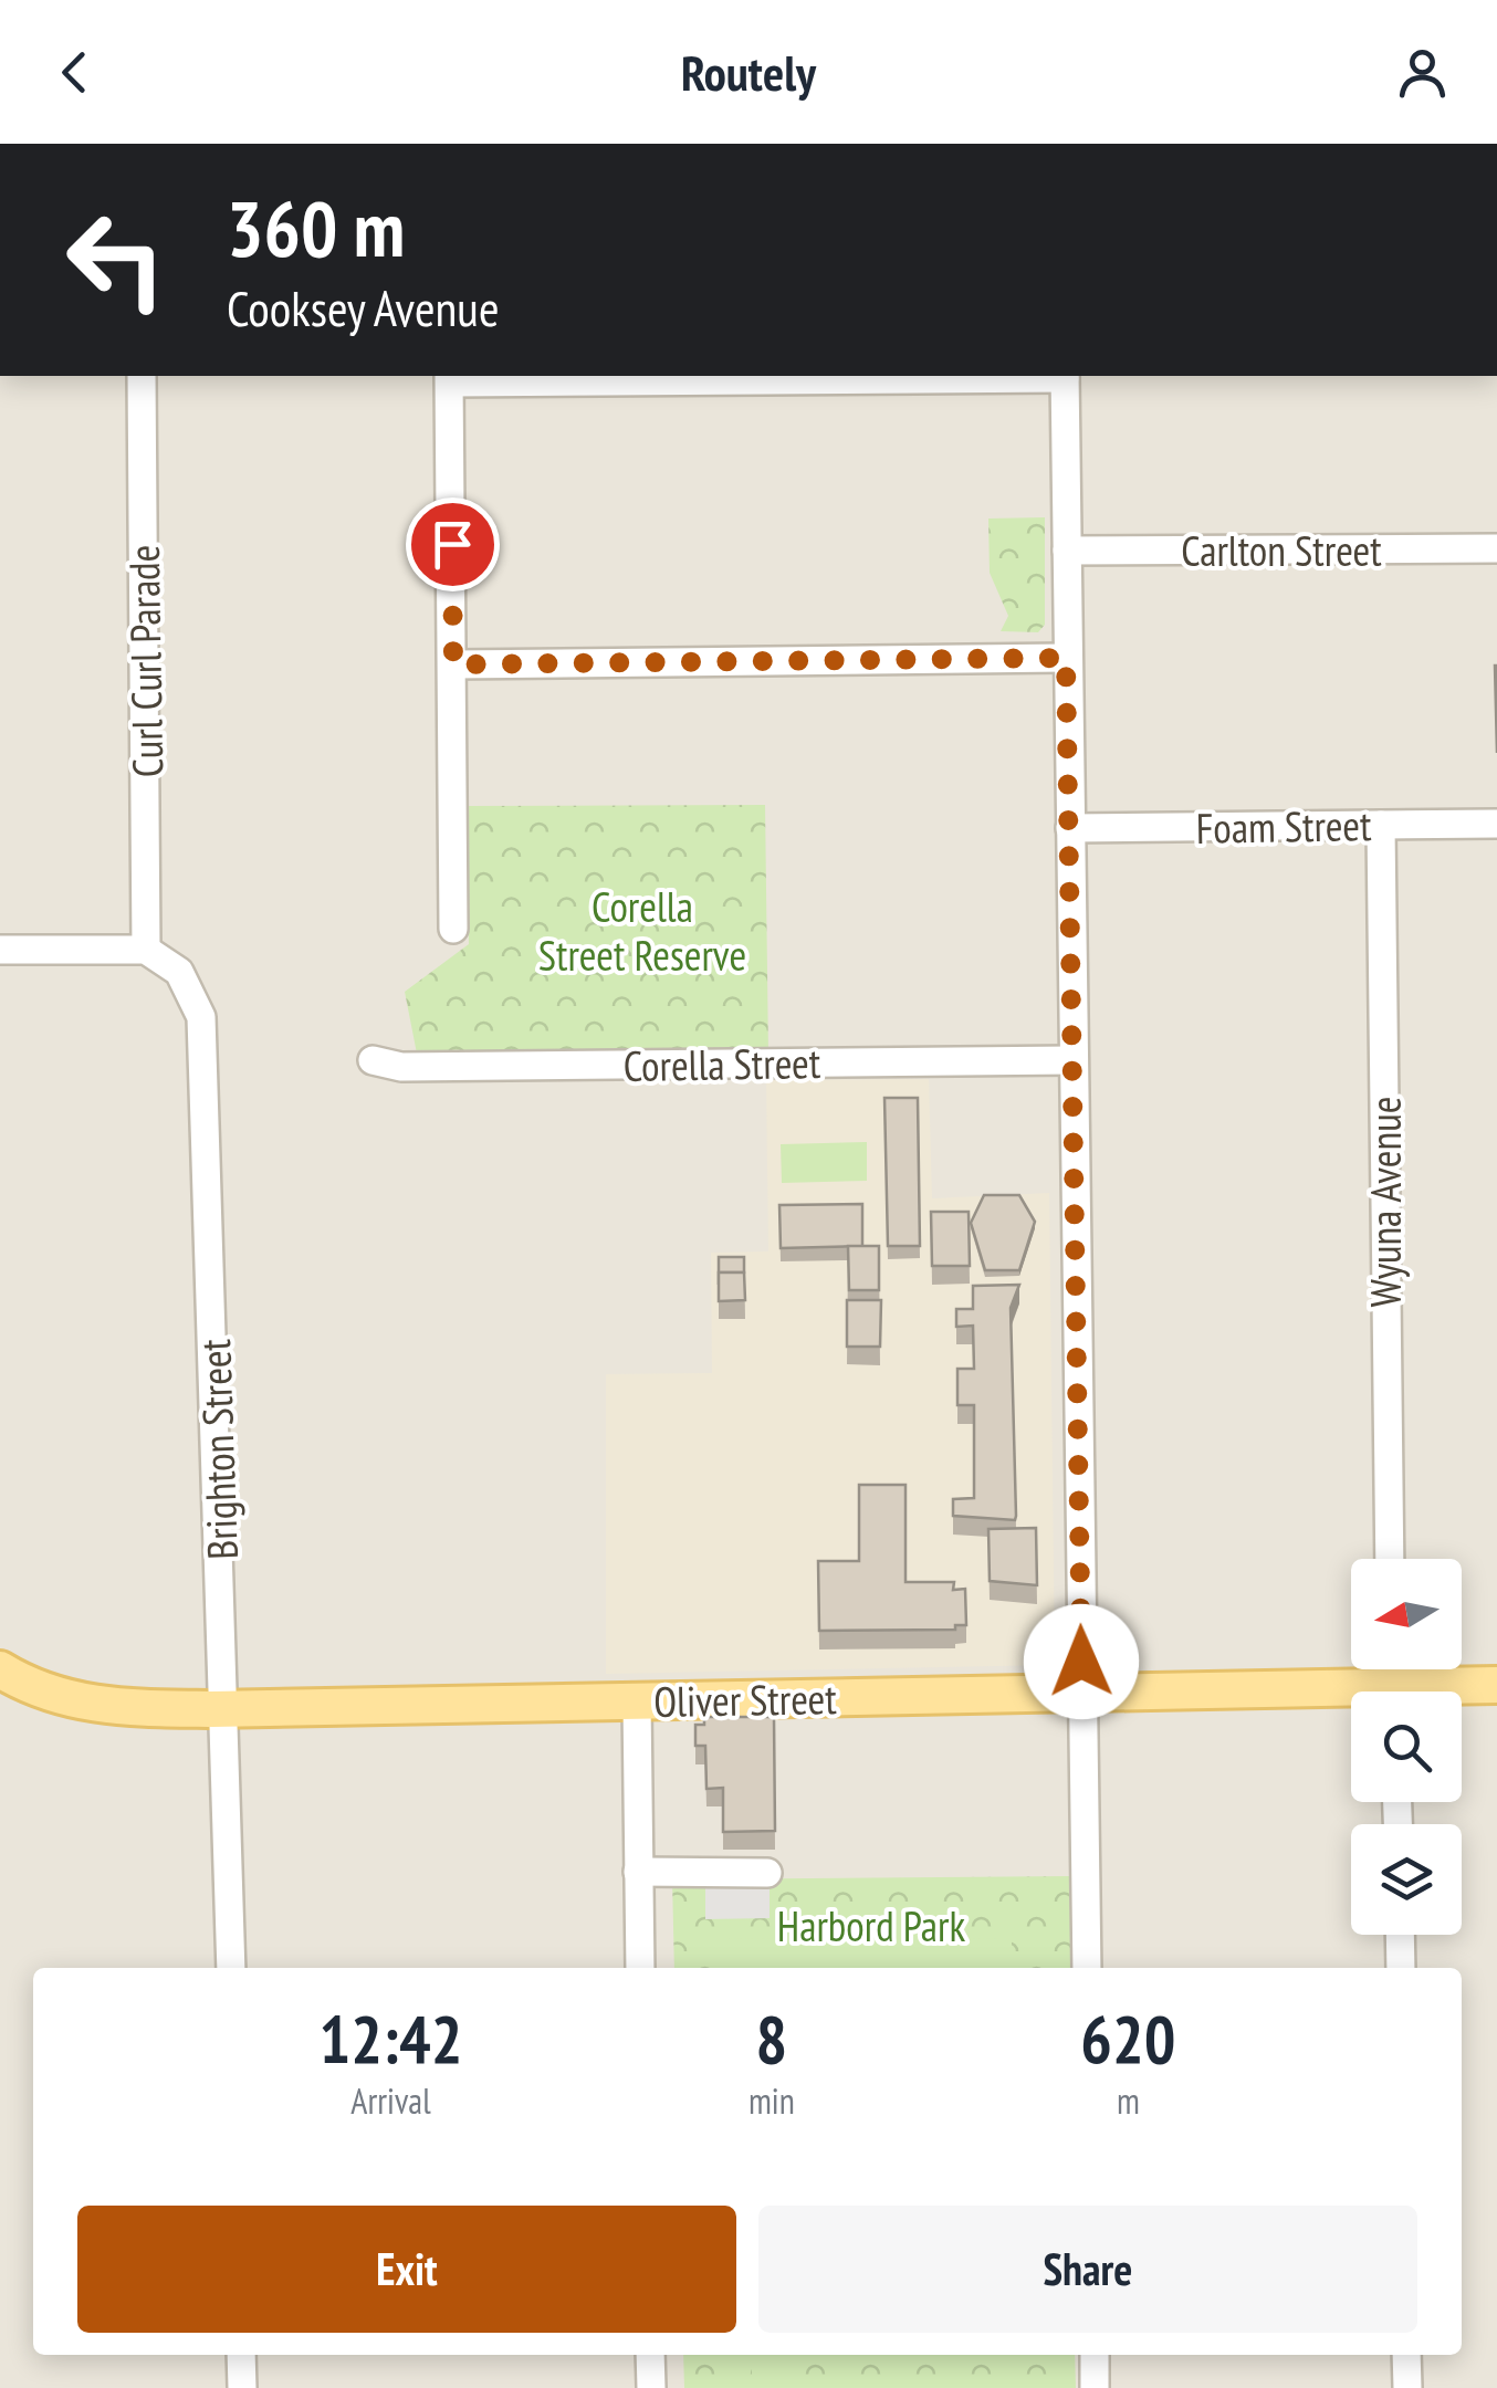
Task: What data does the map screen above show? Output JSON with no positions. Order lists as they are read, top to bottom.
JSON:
{
  "streets": {
    "main road": ["Oliver Street"],
    "street": [
      "Carlton Street",
      "Curl Curl Parade",
      "Foam Street",
      "Corella Street",
      "Wyuna Avenue",
      "Brighton Street"
    ]
  },
  "crossings": [
    ["Curl Curl Parade", "Brighton Street"],
    ["Foam Street", "Wyuna Avenue"],
    ["Brighton Street", "Oliver Street"]
  ],
  "parks": ["Corella Street Reserve", "Harbord Park"],
  "north": "left",
  "page": {
    "header": "Routely",
    "turn": ["360 m", "Cooksey Avenue"],
    "eta": [
      "12:42",
      "Arrival",
      "8",
      "min",
      "620",
      "m"
    ],
    "buttons": ["Exit", "Share"]
  }
}
